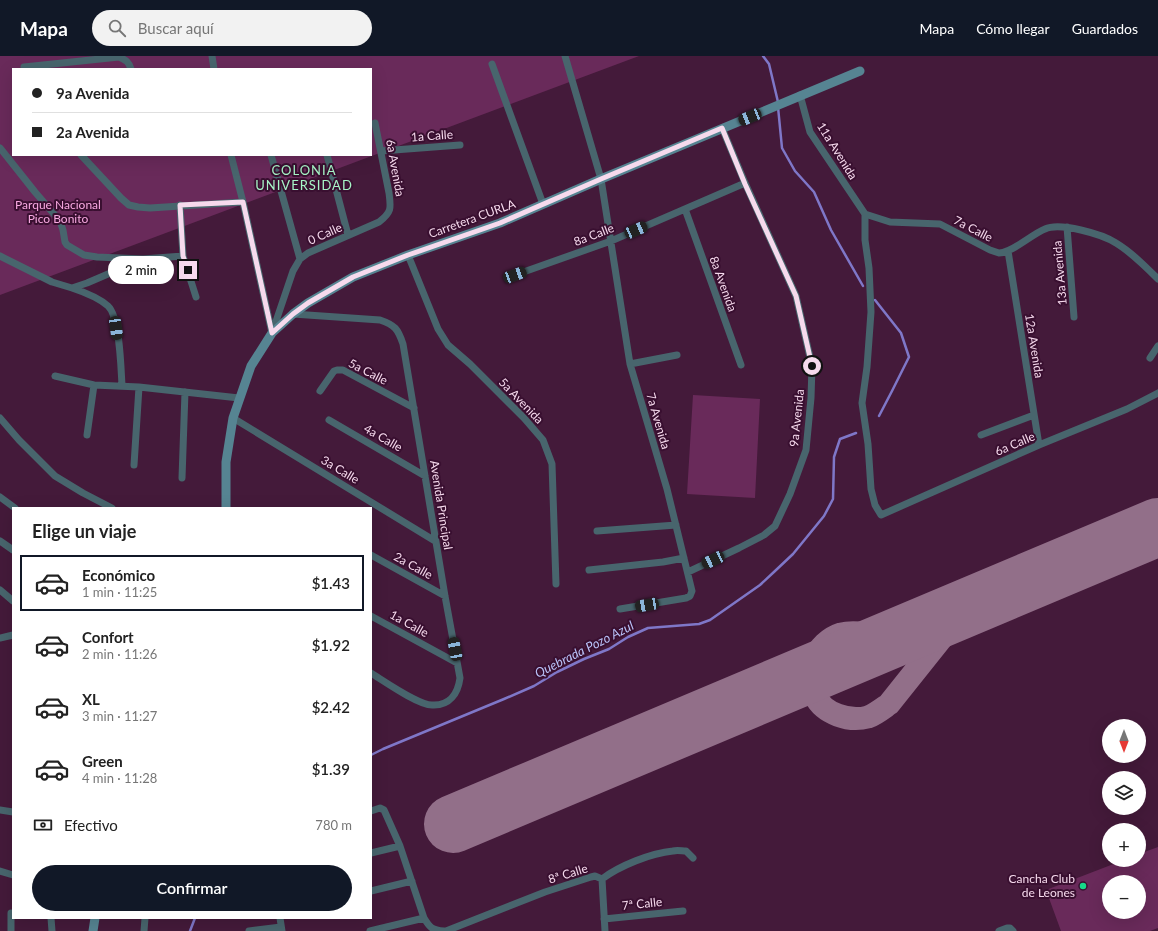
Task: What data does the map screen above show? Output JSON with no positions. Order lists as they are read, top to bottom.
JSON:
{
  "streets": {
    "main road": ["Carretera CURLA"],
    "street": [
      "1a Calle",
      "11a Avenida",
      "6a Avenida",
      "7a Calle",
      "0 Calle",
      "8a Calle",
      "13a Avenida",
      "8a Avenida",
      "12a Avenida",
      "5a Calle",
      "5a Avenida",
      "9a Avenida",
      "7a Avenida",
      "4a Calle",
      "6a Calle",
      "3a Calle",
      "Avenida Principal",
      "2a Calle",
      "8ª Calle",
      "7ª Calle"
    ]
  },
  "crossings": [
    ["1a Calle", "6a Avenida"],
    ["1a Calle", "Avenida Principal"],
    ["11a Avenida", "Carretera CURLA"],
    ["11a Avenida", "7a Calle"],
    ["11a Avenida", "6a Calle"],
    ["6a Avenida", "0 Calle"],
    ["Carretera CURLA", "0 Calle"],
    ["Carretera CURLA", "5a Avenida"],
    ["Carretera CURLA", "9a Avenida"],
    ["Carretera CURLA", "7a Avenida"],
    ["Carretera CURLA", "3a Calle"],
    ["Carretera CURLA", "Avenida Principal"],
    ["7a Calle", "12a Avenida"],
    ["7a Calle", "6a Calle"],
    ["8a Calle", "8a Avenida"],
    ["8a Calle", "9a Avenida"],
    ["8a Calle", "7a Avenida"],
    ["12a Avenida", "6a Calle"],
    ["5a Calle", "Avenida Principal"],
    ["9a Avenida", "7a Avenida"],
    ["4a Calle", "Avenida Principal"],
    ["3a Calle", "Avenida Principal"],
    ["Avenida Principal", "2a Calle"]
  ],
  "districts": ["COLONIA UNIVERSIDAD"],
  "water": ["Quebrada Pozo Azul"],
  "parks": ["Parque Nacional Pico Bonito"],
  "places": ["Cancha Club de Leones"],
  "north": "bottom",
  "page": {
    "header": "Mapa",
    "search": "Buscar aquí",
    "nav": ["Mapa", "Cómo llegar", "Guardados"],
    "banner": ["9a Avenida", "2a Avenida"],
    "bubble": "2 min",
    "heading": "Elige un viaje",
    "list": [
      {
        "name": "Económico",
        "note": "1 min · 11:25",
        "value": "$1.43"
      },
      {
        "name": "Confort",
        "note": "2 min · 11:26",
        "value": "$1.92"
      },
      {
        "name": "XL",
        "note": "3 min · 11:27",
        "value": "$2.42"
      },
      {
        "name": "Green",
        "note": "4 min · 11:28",
        "value": "$1.39"
      }
    ],
    "map_buttons": ["+", "−"],
    "pay": ["Efectivo", "780 m"],
    "buttons": "Confirmar"
  }
}
